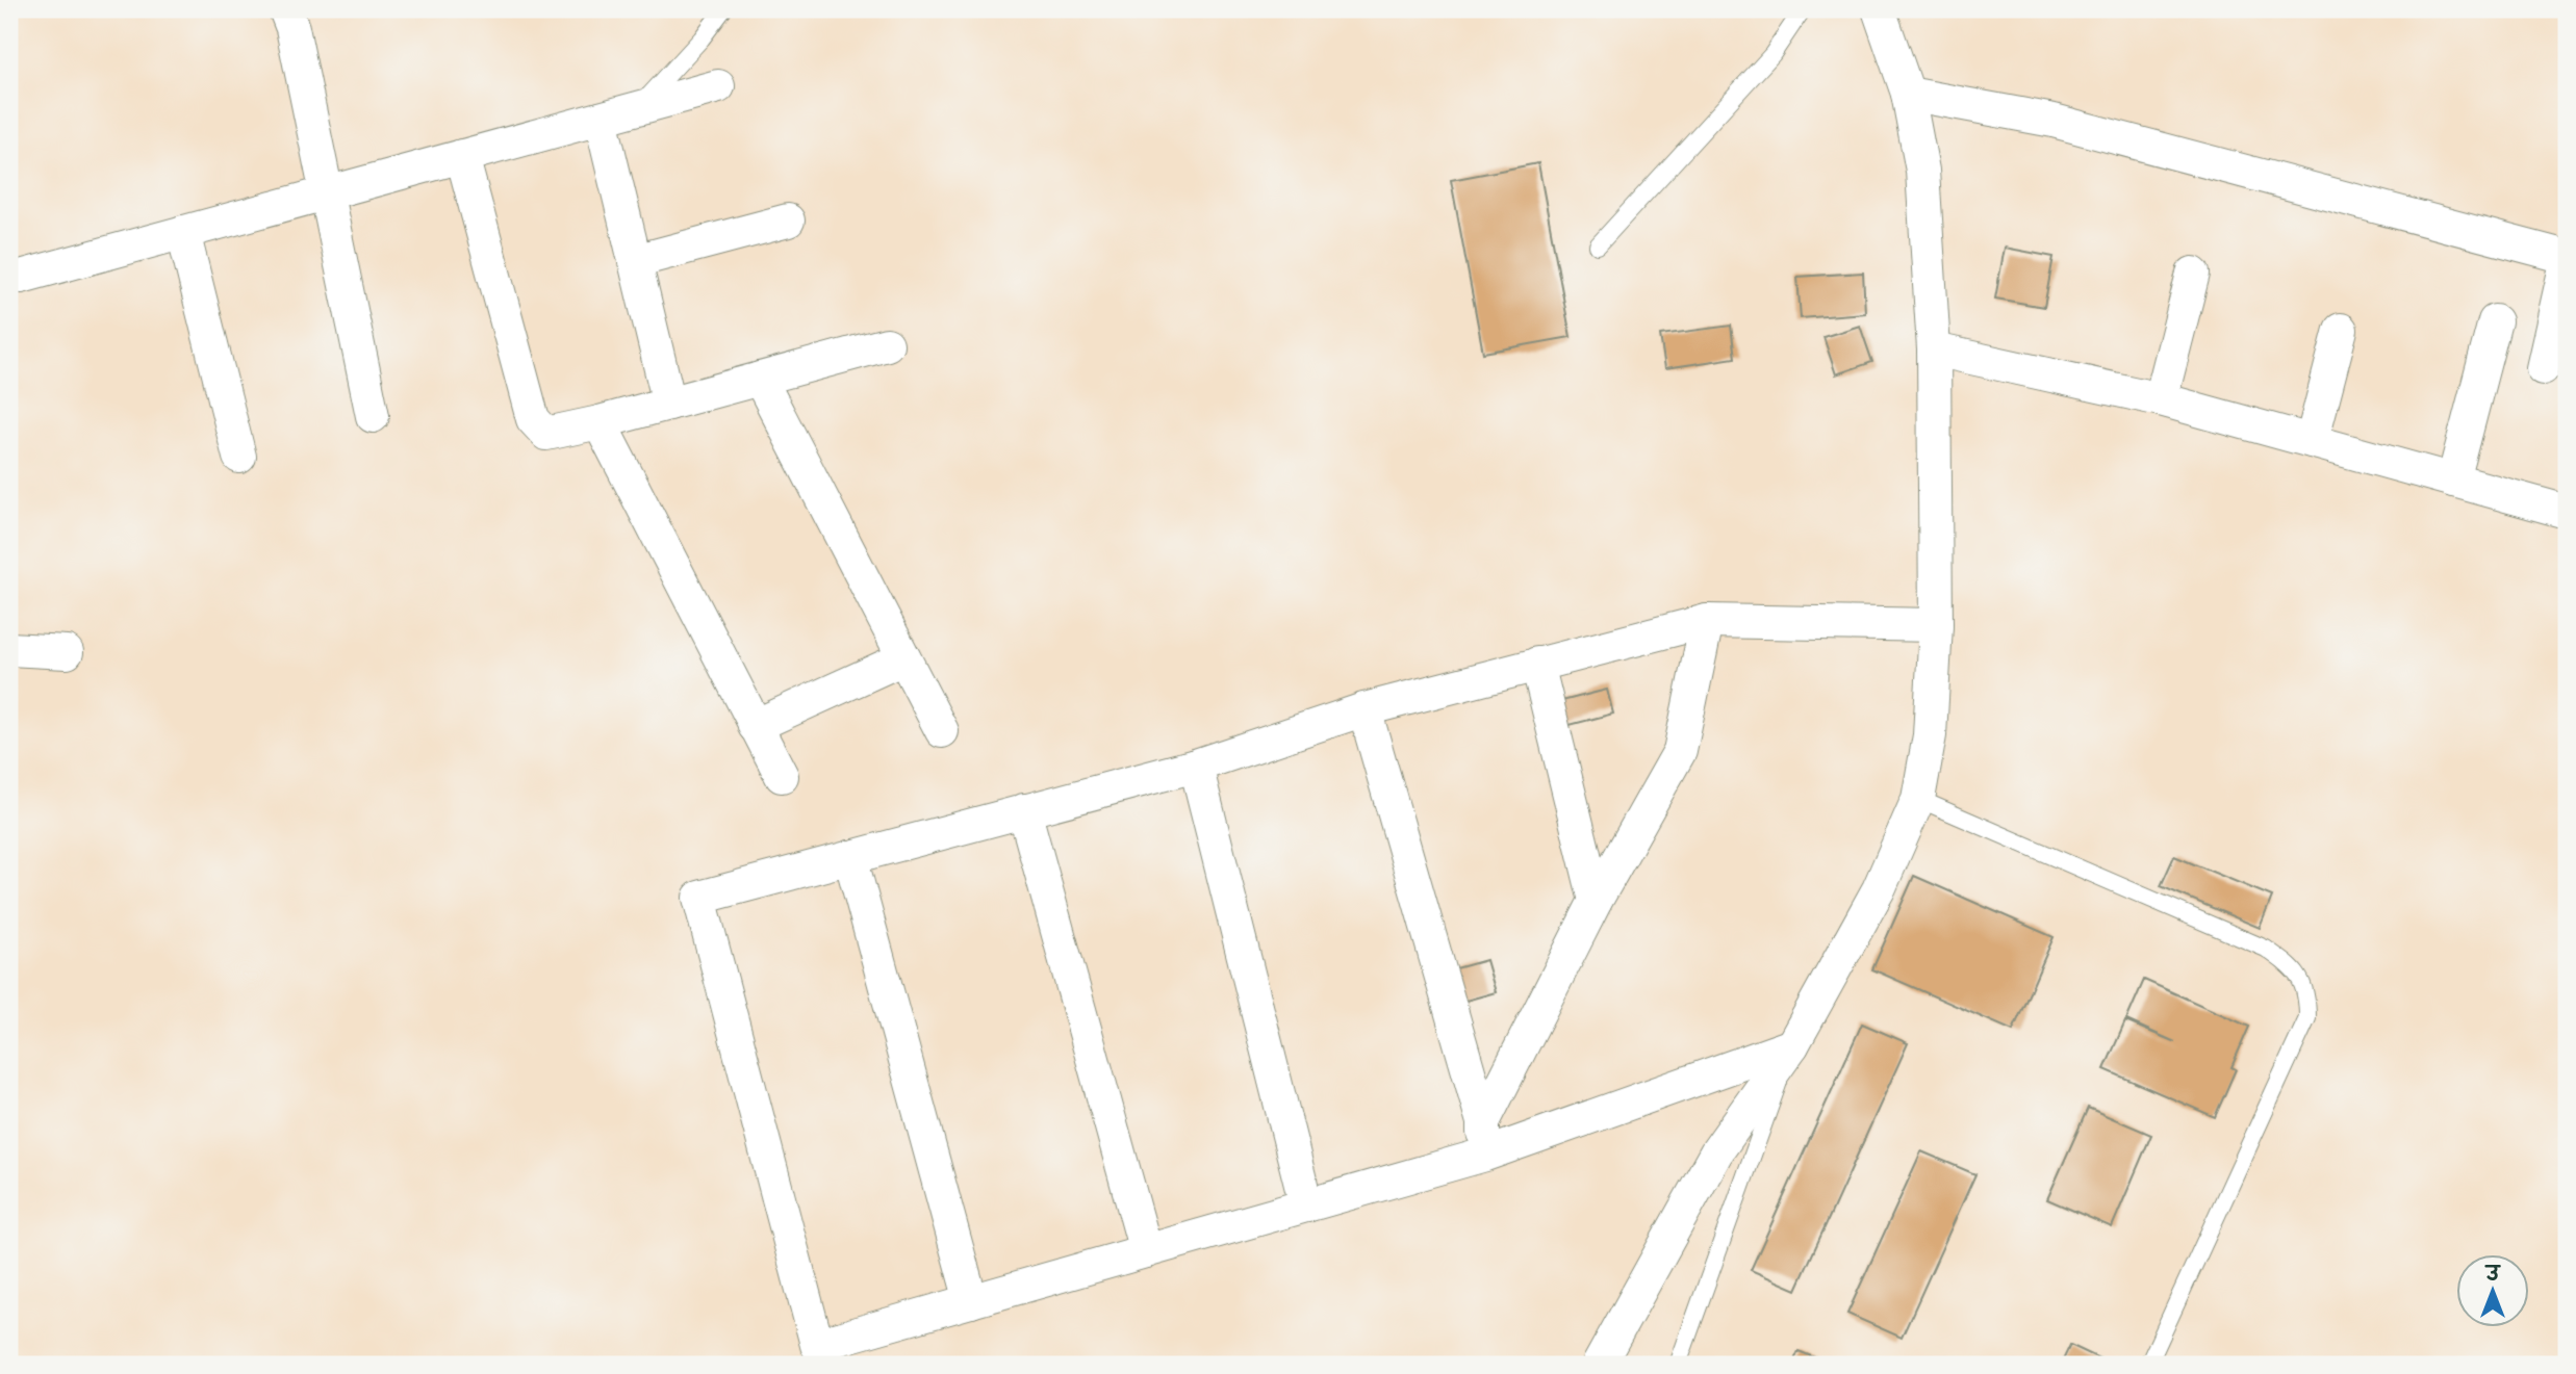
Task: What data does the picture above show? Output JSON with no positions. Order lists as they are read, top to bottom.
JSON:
{
  "north": "top"
}
